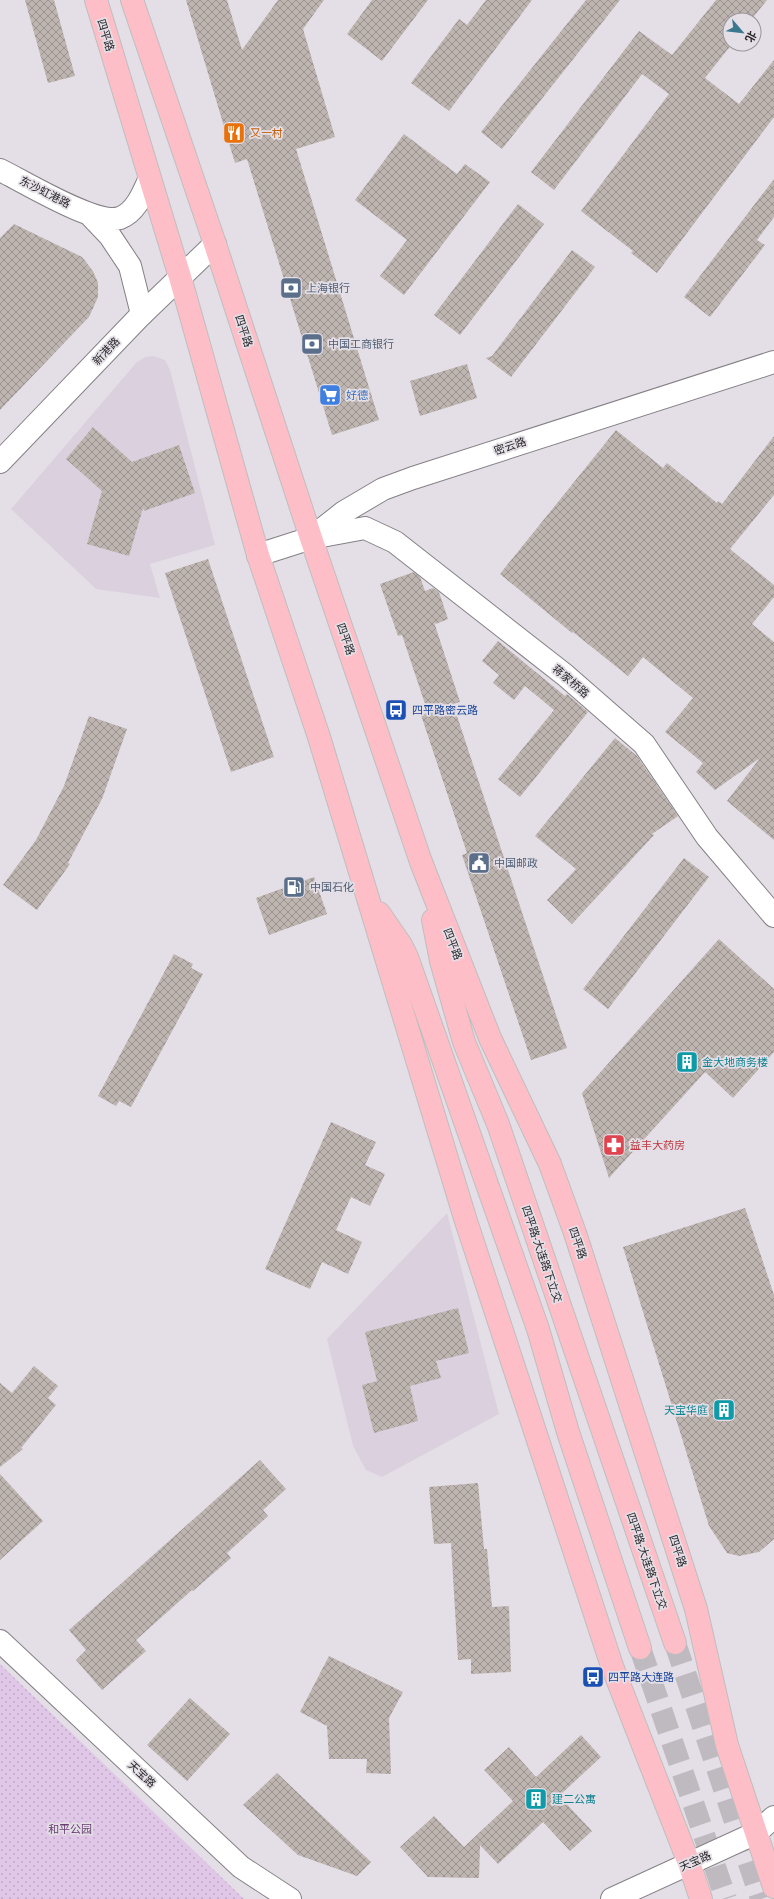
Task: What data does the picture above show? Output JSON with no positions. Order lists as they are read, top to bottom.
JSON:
{
  "streets": {
    "main road": ["四平路", "四平路-大连路下立交"],
    "street": [
      "东沙虹港路",
      "新港路",
      "密云路",
      "蒋家桥路",
      "天宝路"
    ]
  },
  "crossings": [
    ["四平路", "东沙虹港路"],
    ["四平路", "新港路"],
    ["四平路", "密云路"],
    ["四平路", "蒋家桥路"],
    ["四平路", "四平路-大连路下立交"],
    ["四平路", "天宝路"],
    ["东沙虹港路", "新港路"],
    ["密云路", "蒋家桥路"]
  ],
  "parks": ["和平公园"],
  "places": {
    "restaurant": ["又一村"],
    "bank": ["上海银行", "中国工商银行"],
    "supermarket": ["好德"],
    "bus stop": ["四平路密云路", "四平路大连路"],
    "public building": ["中国邮政"],
    "fuel station": ["中国石化"],
    "building": ["金大地商务楼", "天宝华庭", "建二公寓"],
    "pharmacy": ["益丰大药房"]
  },
  "north": "bottom right"
}
